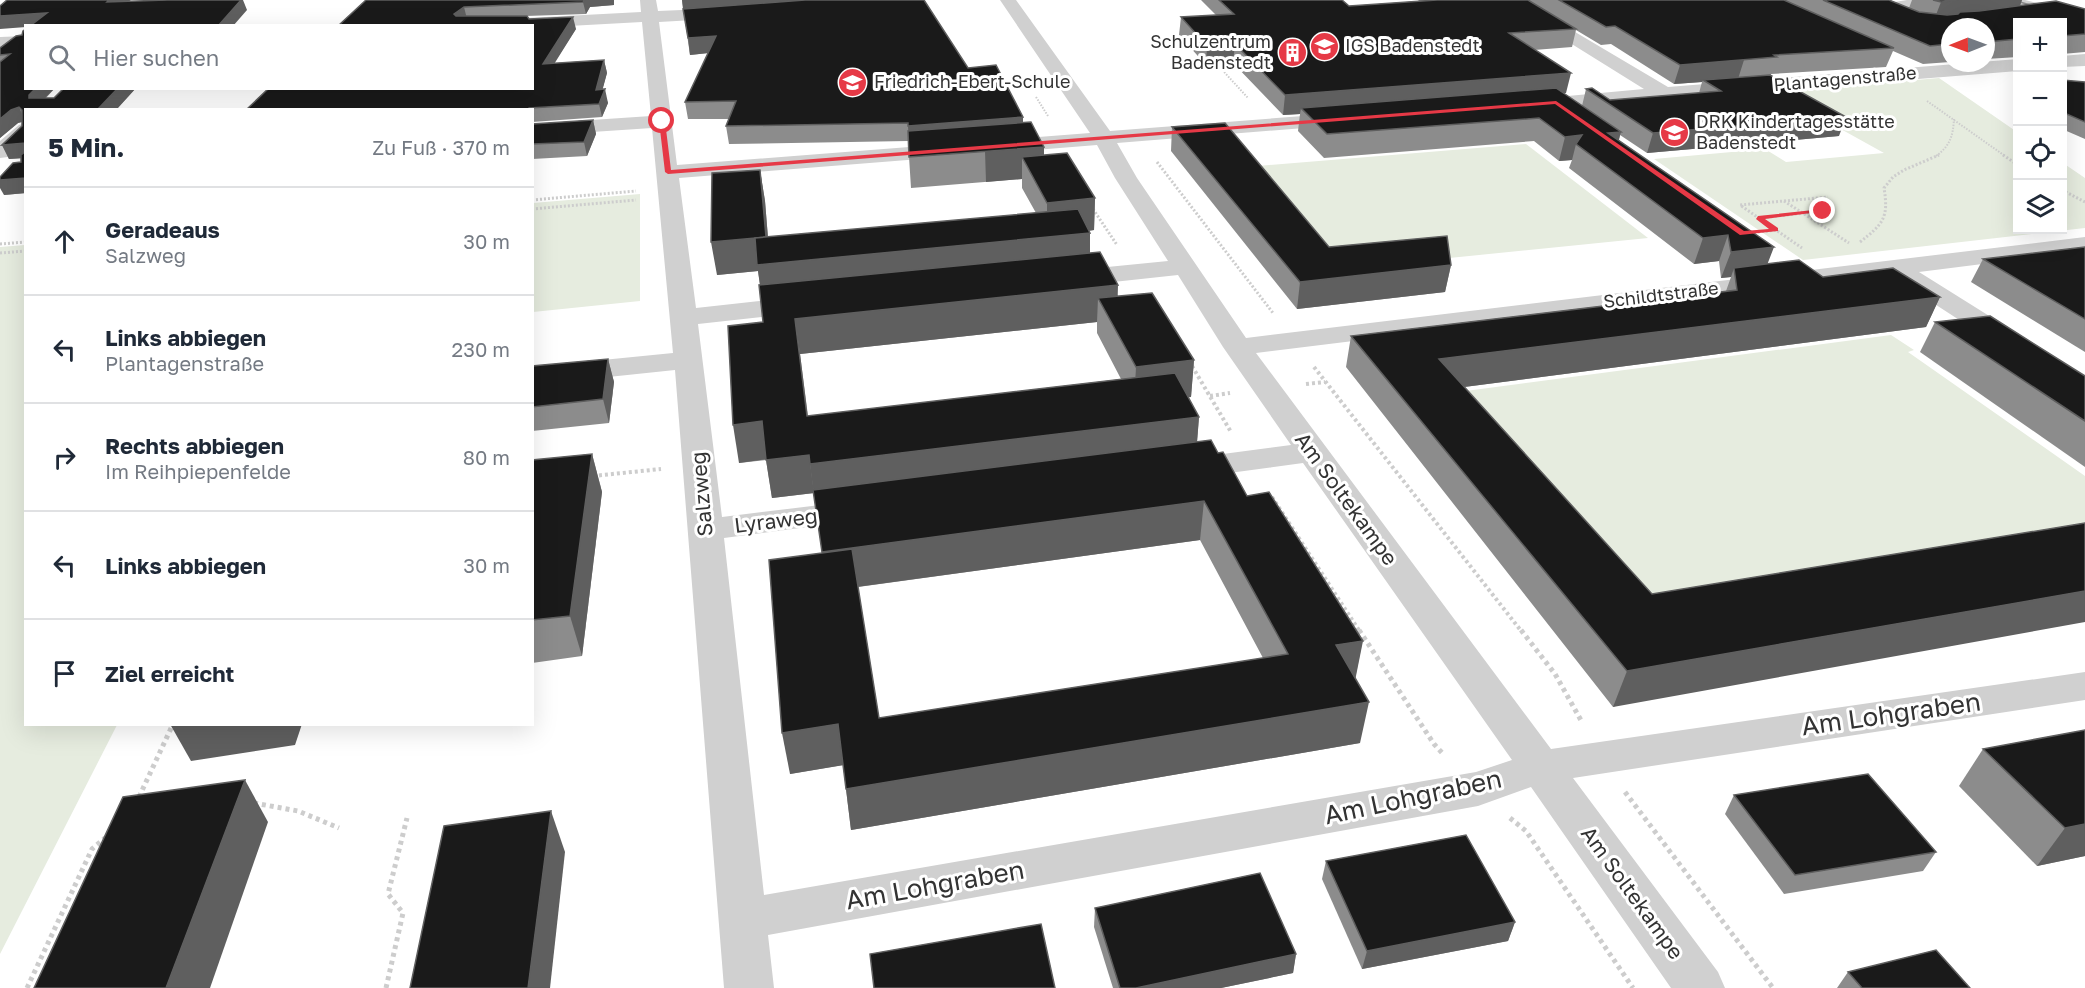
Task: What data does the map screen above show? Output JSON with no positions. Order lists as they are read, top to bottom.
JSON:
{
  "streets": {
    "street": [
      "Plantagenstraße",
      "Schildtstraße",
      "Salzweg",
      "Am Soltekampe",
      "Lyraweg",
      "Am Lohgraben"
    ]
  },
  "crossings": [
    ["Schildtstraße", "Am Soltekampe"],
    ["Salzweg", "Lyraweg"],
    ["Salzweg", "Am Lohgraben"],
    ["Am Soltekampe", "Am Lohgraben"]
  ],
  "places": {
    "school or university": ["IGS Badenstedt", "Friedrich-Ebert-Schule", "DRK Kindertagesstätte Badenstedt"],
    "building": ["Schulzentrum Badenstedt"]
  },
  "north": "left",
  "page": {
    "map_buttons": ["+", "−"],
    "search": "Hier suchen",
    "heading": ["5 Min.", "Zu Fuß · 370 m"],
    "list": [
      ["Geradeaus", "Salzweg", "30 m"],
      ["Links abbiegen", "Plantagenstraße", "230 m"],
      ["Rechts abbiegen", "Im Reihpiepenfelde", "80 m"],
      ["Links abbiegen", "30 m"],
      "Ziel erreicht"
    ]
  }
}
